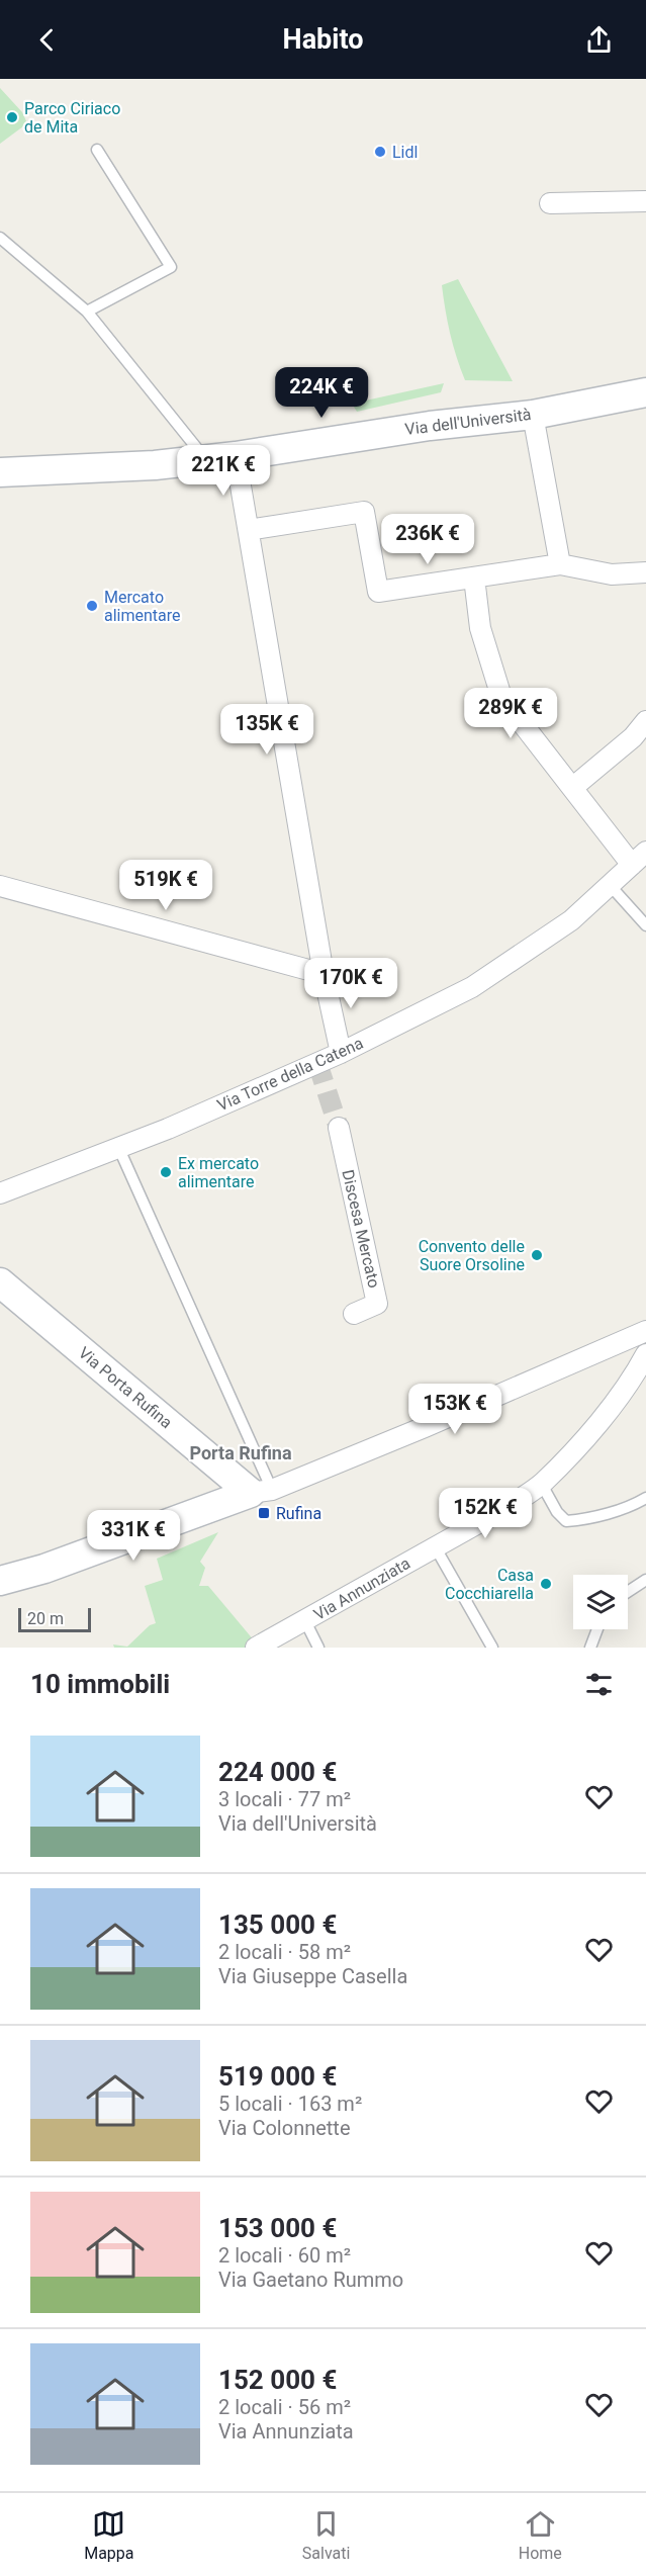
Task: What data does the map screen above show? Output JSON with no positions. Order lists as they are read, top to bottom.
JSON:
{
  "streets": {
    "street": [
      "Via dell'Università",
      "Via Torre della Catena",
      "Discesa Mercato",
      "Via Porta Rufina",
      "Via Annunziata"
    ]
  },
  "districts": ["Porta Rufina"],
  "places": {
    "other": [
      "Parco Ciriaco de Mita",
      "Lidl",
      "Mercato alimentare",
      "Ex mercato alimentare",
      "Convento delle Suore Orsoline",
      "Casa Cocchiarella"
    ],
    "transit": ["Rufina"]
  },
  "scale_bar": "20 m",
  "page": {
    "header": "Habito",
    "price": [
      "224K €",
      "221K €",
      "236K €",
      "289K €",
      "135K €",
      "519K €",
      "170K €",
      "153K €",
      "152K €",
      "331K €"
    ],
    "scale": "20 m",
    "heading": "10 immobili",
    "list": [
      {
        "name": "224 000 €",
        "note": "3 locali · 77 m² · Via dell'Università"
      },
      {
        "name": "135 000 €",
        "note": "2 locali · 58 m² · Via Giuseppe Casella"
      },
      {
        "name": "519 000 €",
        "note": "5 locali · 163 m² · Via Colonnette"
      },
      {
        "name": "153 000 €",
        "note": "2 locali · 60 m² · Via Gaetano Rummo"
      },
      {
        "name": "152 000 €",
        "note": "2 locali · 56 m² · Via Annunziata"
      }
    ],
    "tabs": ["Mappa", "Salvati", "Home"]
  }
}
